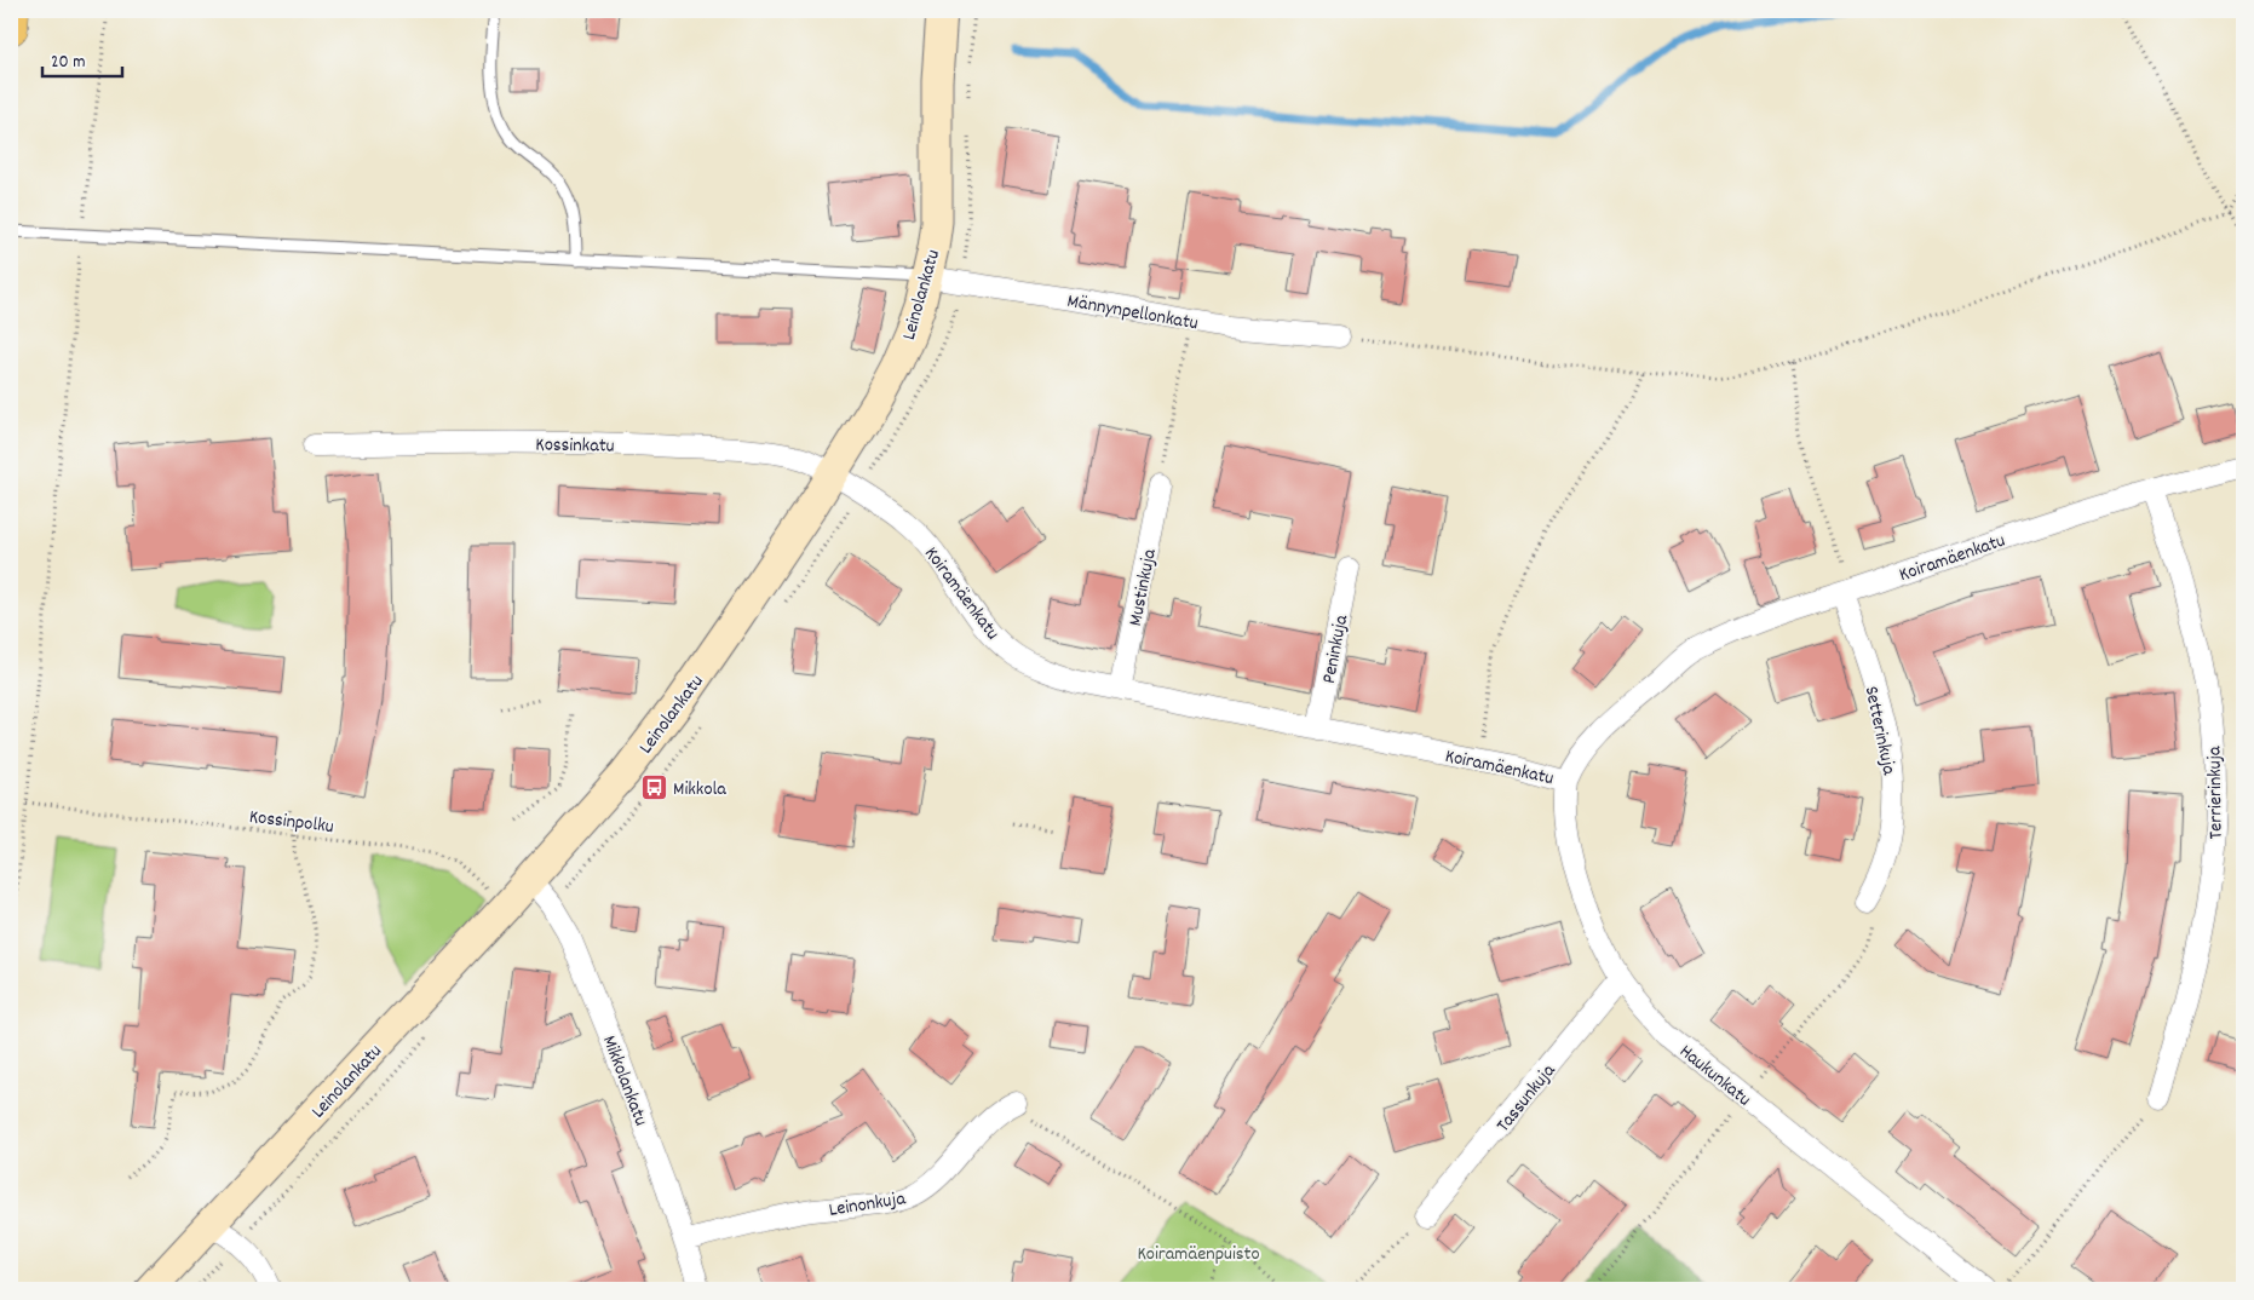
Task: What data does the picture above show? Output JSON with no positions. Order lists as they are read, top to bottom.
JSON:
{
  "streets": {
    "street": [
      "Leinolankatu",
      "Männynpellonkatu",
      "Kossinkatu",
      "Koiramäenkatu",
      "Mustinkuja",
      "Peninkuja",
      "Setterinkuja",
      "Terrierinkuja",
      "Haukunkatu",
      "Mikkolankatu",
      "Tassunkuja",
      "Leinonkuja"
    ],
    "path": ["Kossinpolku"]
  },
  "crossings": [
    ["Leinolankatu", "Männynpellonkatu"],
    ["Leinolankatu", "Kossinkatu"],
    ["Leinolankatu", "Koiramäenkatu"],
    ["Leinolankatu", "Kossinpolku"],
    ["Leinolankatu", "Mikkolankatu"],
    ["Kossinkatu", "Koiramäenkatu"],
    ["Koiramäenkatu", "Mustinkuja"],
    ["Koiramäenkatu", "Peninkuja"],
    ["Koiramäenkatu", "Setterinkuja"],
    ["Koiramäenkatu", "Terrierinkuja"],
    ["Koiramäenkatu", "Haukunkatu"],
    ["Haukunkatu", "Tassunkuja"],
    ["Mikkolankatu", "Leinonkuja"]
  ],
  "parks": ["Koiramäenpuisto"],
  "places": {
    "bus stop": ["Mikkola"]
  },
  "scale_bar": "20 m"
}
